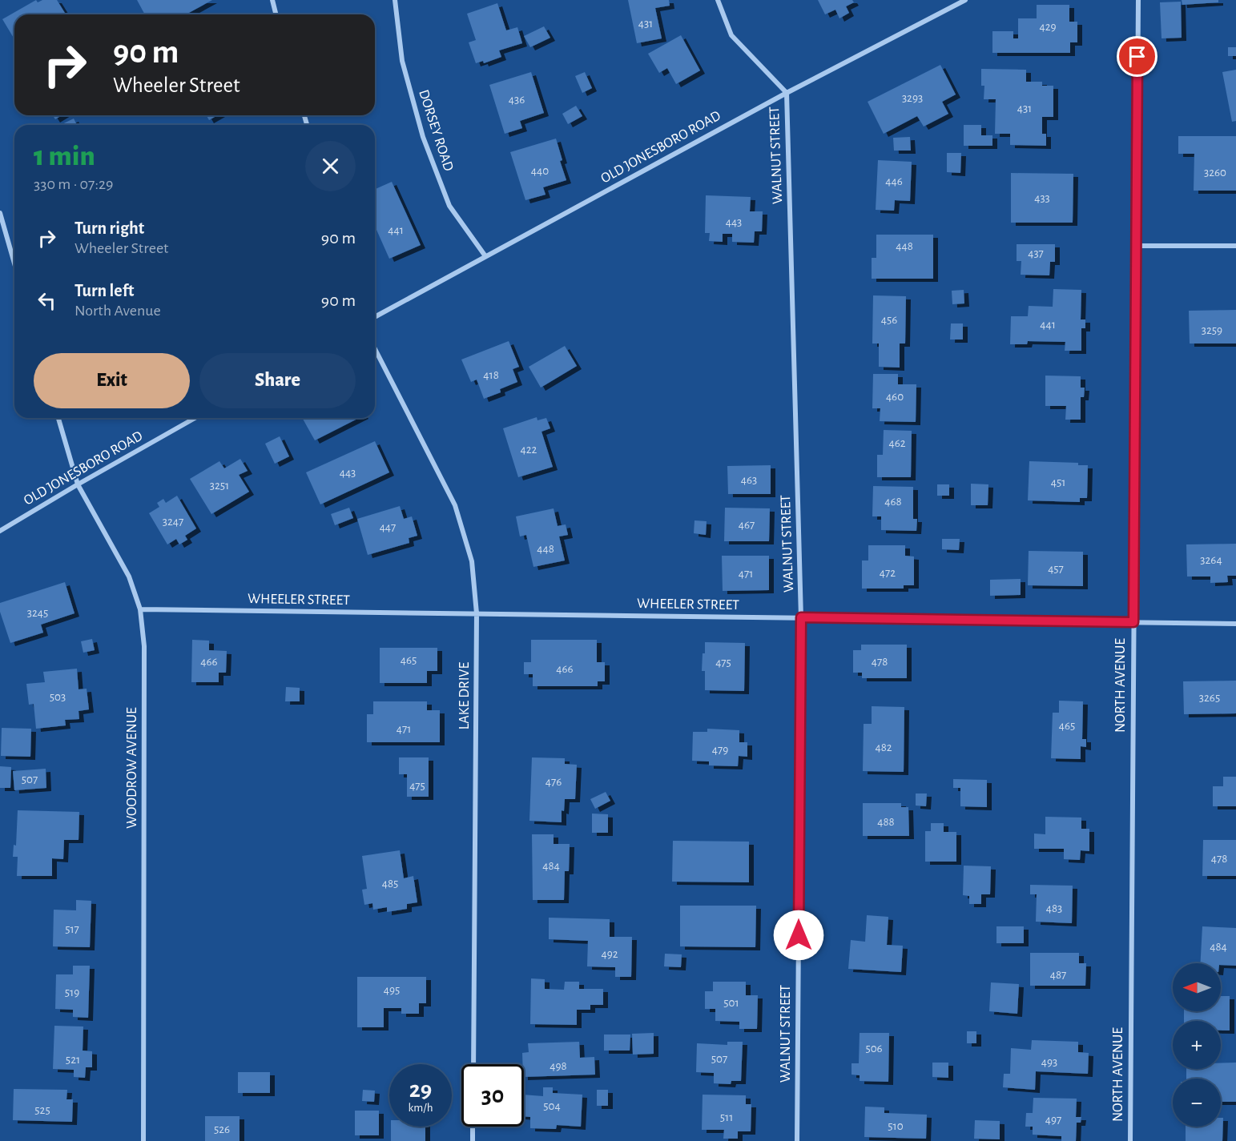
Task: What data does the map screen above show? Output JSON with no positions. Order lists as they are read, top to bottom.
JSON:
{
  "streets": {
    "street": [
      "DORSEY ROAD",
      "OLD JONESBORO ROAD",
      "WALNUT STREET",
      "WHEELER STREET",
      "NORTH AVENUE",
      "LAKE DRIVE",
      "WOODROW AVENUE"
    ]
  },
  "crossings": [
    ["DORSEY ROAD", "OLD JONESBORO ROAD"],
    ["OLD JONESBORO ROAD", "WALNUT STREET"],
    ["OLD JONESBORO ROAD", "WOODROW AVENUE"],
    ["WALNUT STREET", "WHEELER STREET"],
    ["WHEELER STREET", "NORTH AVENUE"],
    ["WHEELER STREET", "LAKE DRIVE"],
    ["WHEELER STREET", "WOODROW AVENUE"]
  ],
  "house_numbers": [
    "431",
    "429",
    "3293",
    "436",
    "431",
    "440",
    "3260",
    "446",
    "433",
    "443",
    "441",
    "448",
    "437",
    "456",
    "441",
    "3259",
    "418",
    "460",
    "462",
    "422",
    "443",
    "463",
    "451",
    "3251",
    "468",
    "3247",
    "467",
    "447",
    "448",
    "3264",
    "457",
    "472",
    "471",
    "3245",
    "465",
    "466",
    "478",
    "475",
    "466",
    "503",
    "3265",
    "465",
    "471",
    "482",
    "479",
    "507",
    "476",
    "475",
    "488",
    "478",
    "484",
    "485",
    "483",
    "517",
    "484",
    "492",
    "487",
    "495",
    "519",
    "501",
    "506",
    "507",
    "521",
    "493",
    "498",
    "504",
    "525",
    "511",
    "497",
    "510",
    "526"
  ],
  "north": "left",
  "page": {
    "turn": ["90 m", "Wheeler Street"],
    "heading": ["1 min", "330 m · 07:29"],
    "list": [
      {
        "name": "Turn right",
        "note": "Wheeler Street",
        "value": "90 m"
      },
      {
        "name": "Turn left",
        "note": "North Avenue",
        "value": "90 m"
      }
    ],
    "buttons": ["Exit", "Share"],
    "map_buttons": ["+", "−"],
    "speed": "29 km/h",
    "limit": "30"
  }
}
